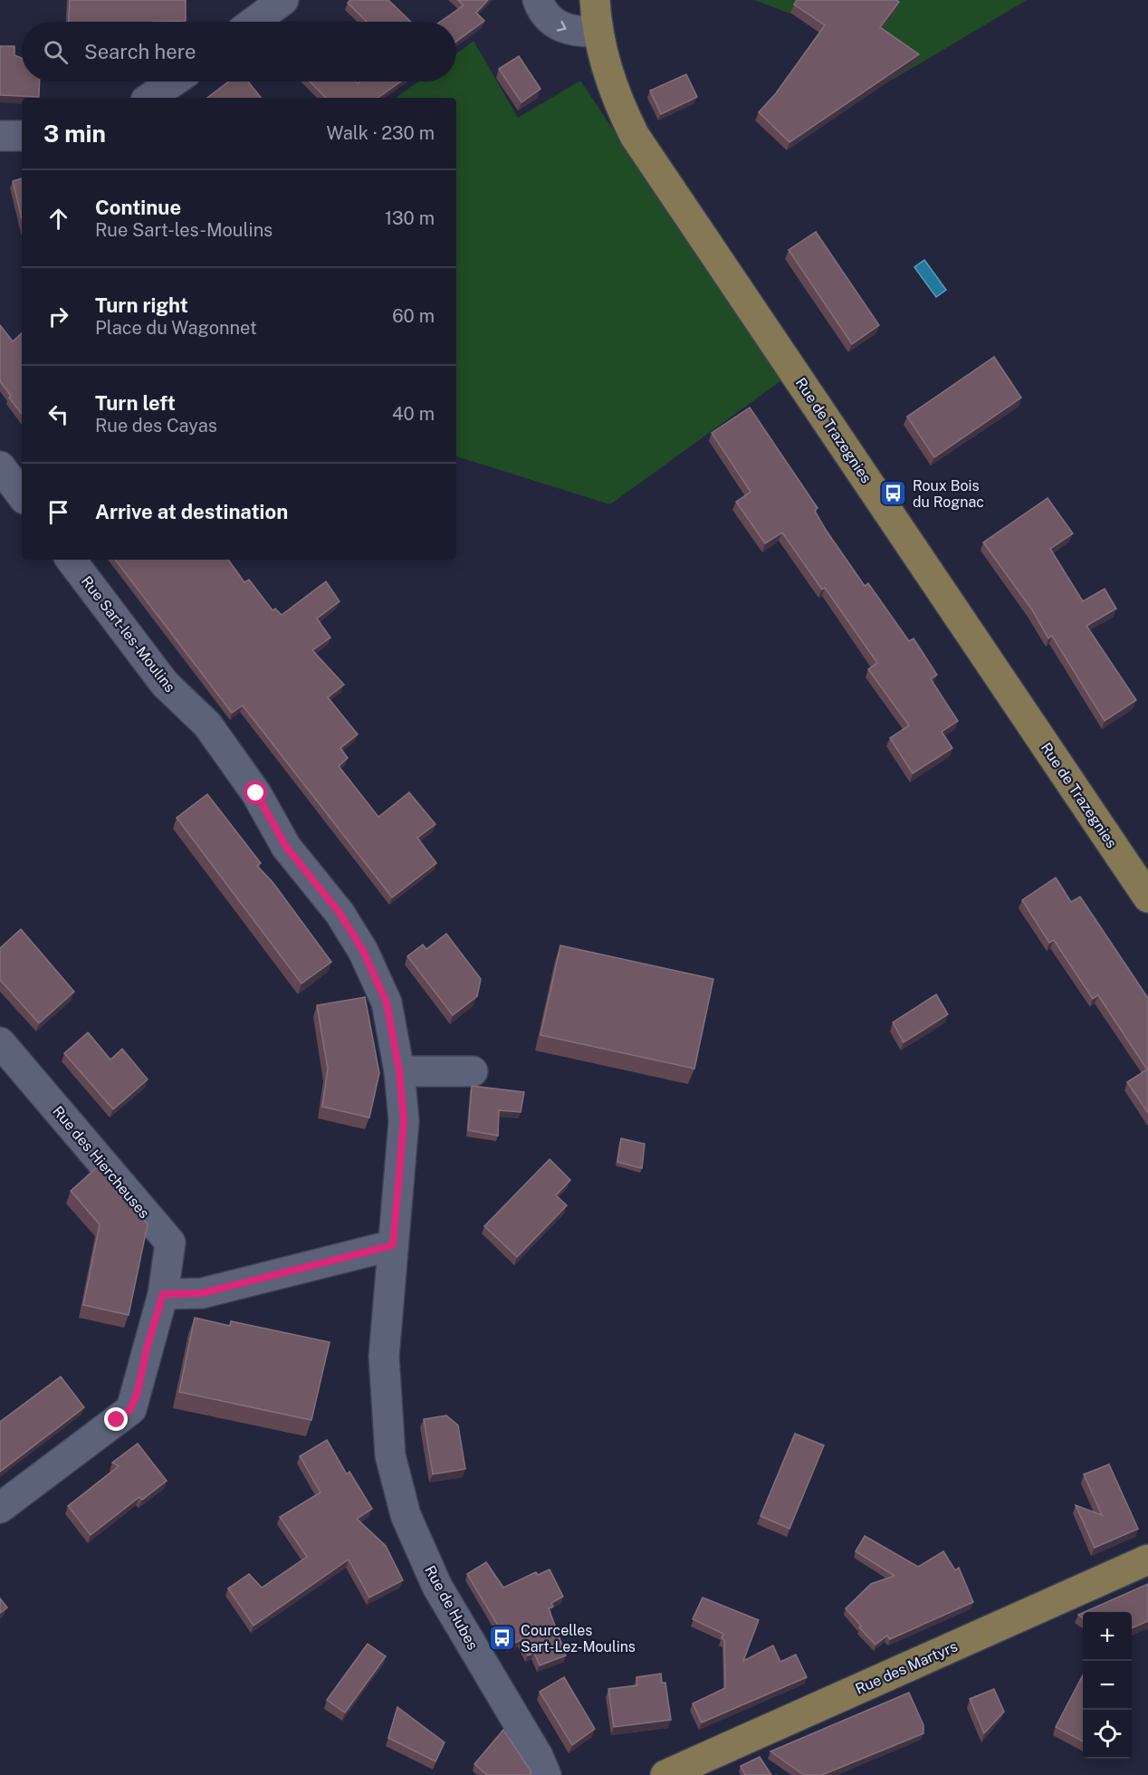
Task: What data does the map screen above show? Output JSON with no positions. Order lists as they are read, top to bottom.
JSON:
{
  "streets": {
    "main road": ["Rue de Trazegnies", "Rue des Martyrs"],
    "street": ["Rue Sart-les-Moulins", "Rue des Hiercheuses", "Rue de Hubes"]
  },
  "crossings": [
    ["Rue Sart-les-Moulins", "Rue de Hubes"]
  ],
  "places": {
    "bus stop": ["Roux Bois du Rognac", "Courcelles Sart-Lez-Moulins"]
  },
  "page": {
    "search": "Search here",
    "heading": ["3 min", "Walk · 230 m"],
    "list": [
      ["Continue", "Rue Sart-les-Moulins", "130 m"],
      ["Turn right", "Place du Wagonnet", "60 m"],
      ["Turn left", "Rue des Cayas", "40 m"],
      "Arrive at destination"
    ],
    "map_buttons": ["+", "−"]
  }
}
